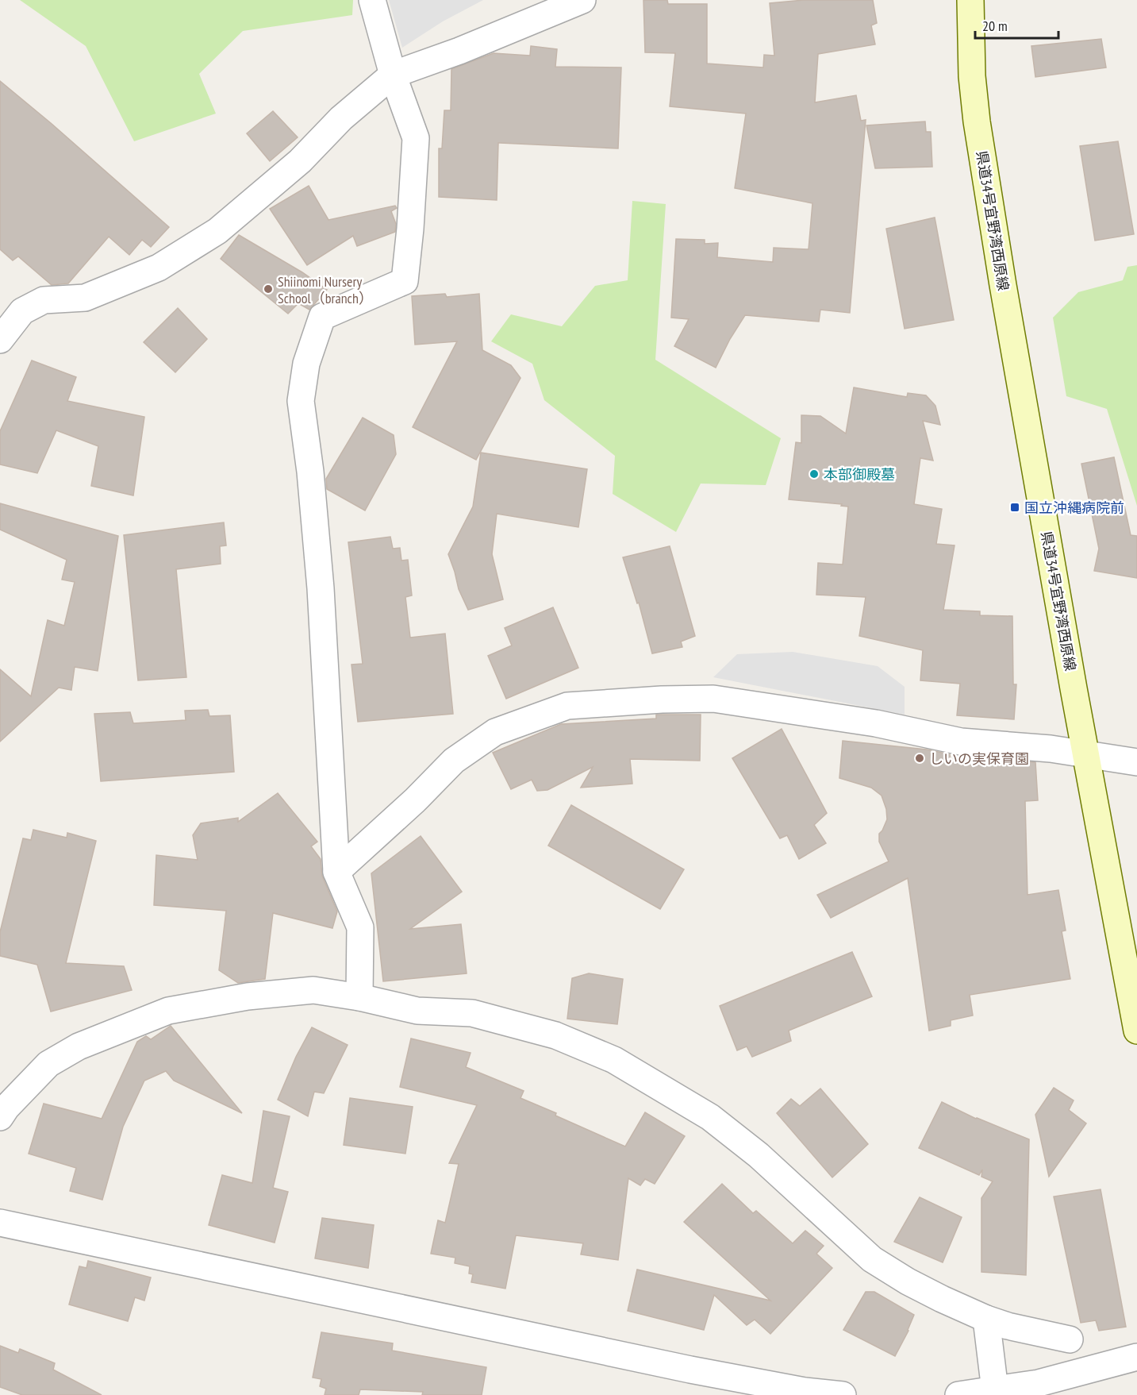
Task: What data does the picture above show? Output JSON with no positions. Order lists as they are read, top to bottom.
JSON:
{
  "streets": {
    "main road": ["県道34号宜野湾西原線"]
  },
  "places": {
    "other": ["Shiinomi Nursery School（branch）", "本部御殿墓", "しいの実保育園"],
    "transit": ["国立沖縄病院前"]
  },
  "scale_bar": "20 m"
}
